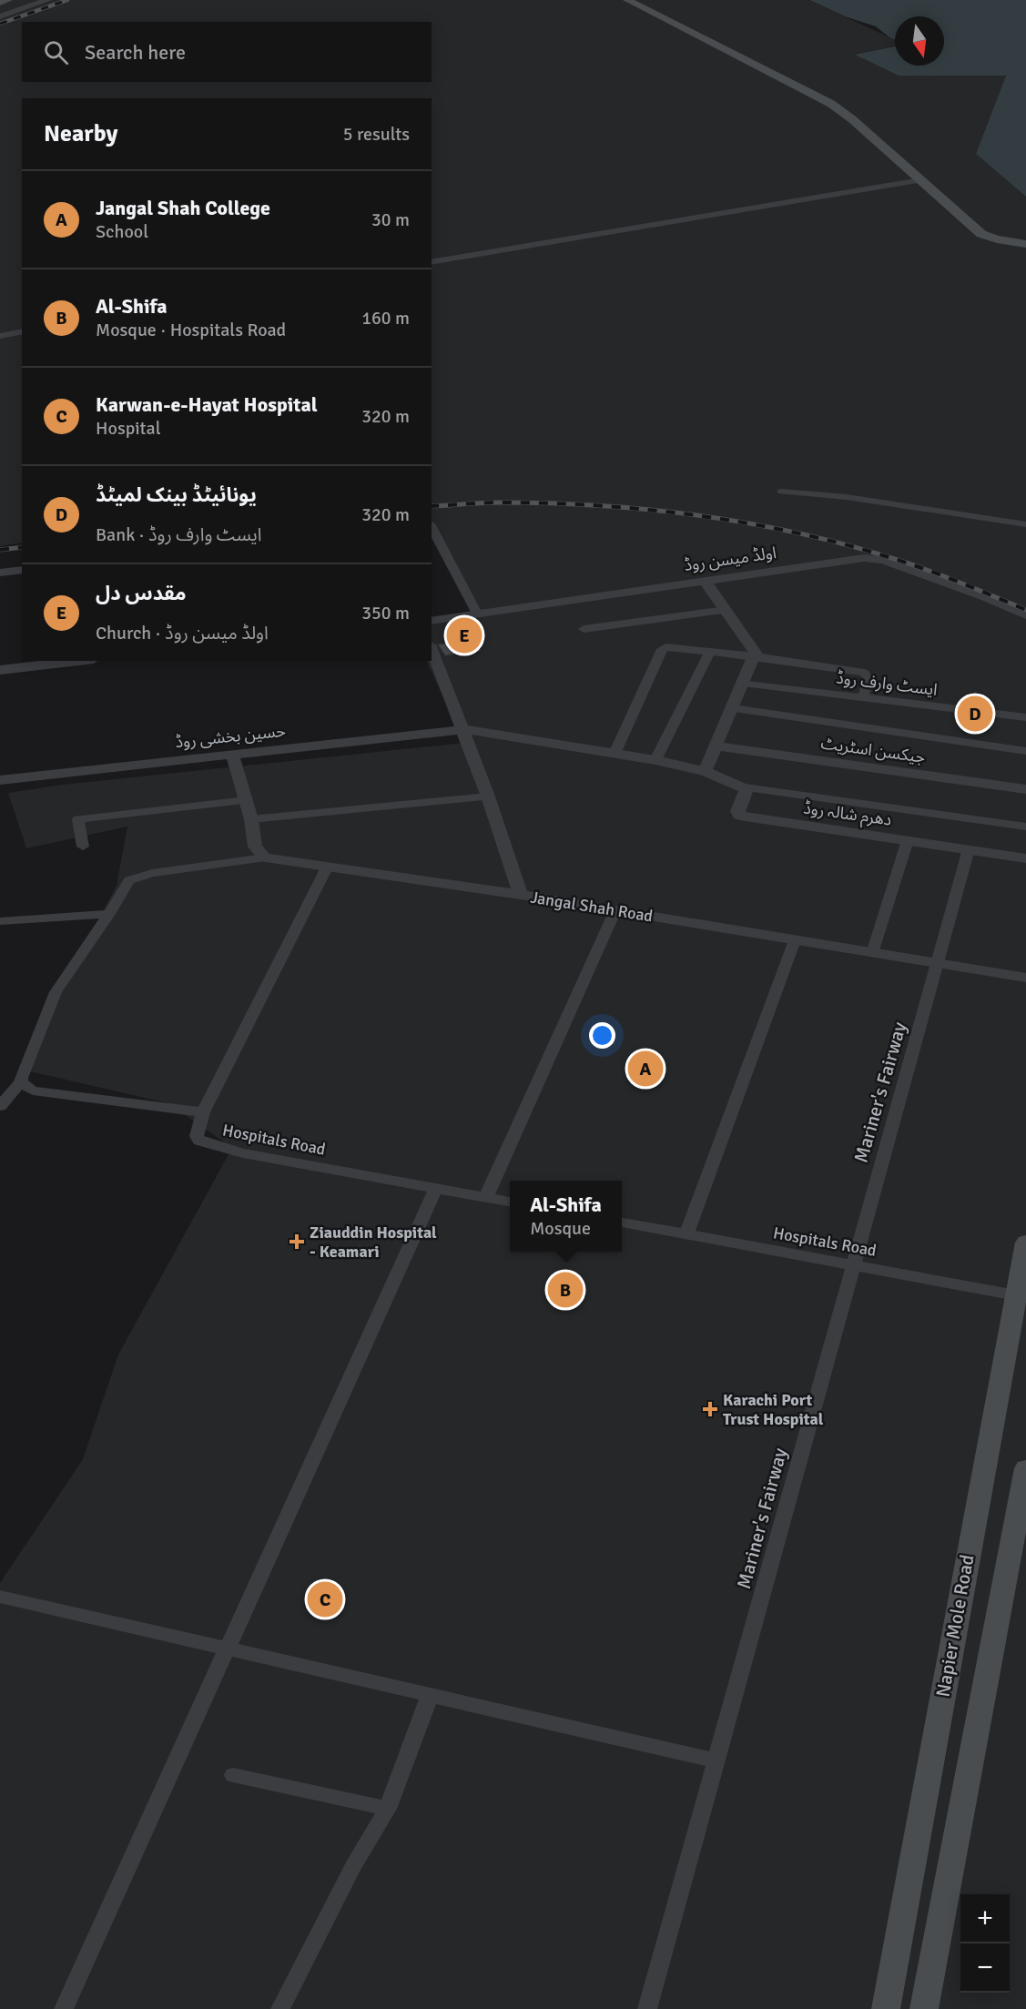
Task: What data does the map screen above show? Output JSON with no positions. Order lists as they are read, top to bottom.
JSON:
{
  "streets": {
    "main road": ["Napier Mole Road"],
    "street": [
      "اولڈ میسن روڈ",
      "ایسٹ وارف روڈ",
      "حسین بخشی روڈ",
      "جیکسن اسٹریٹ",
      "دھرم شالہ روڈ",
      "Jangal Shah Road",
      "Mariner's Fairway",
      "Hospitals Road"
    ]
  },
  "crossings": [
    ["دھرم شالہ روڈ", "Mariner's Fairway"],
    ["Jangal Shah Road", "Mariner's Fairway"],
    ["Jangal Shah Road", "Hospitals Road"],
    ["Mariner's Fairway", "Hospitals Road"],
    ["Hospitals Road", "Napier Mole Road"]
  ],
  "places": {
    "health": ["Ziauddin Hospital - Keamari", "Karachi Port Trust Hospital"]
  },
  "north": "bottom",
  "page": {
    "search": "Search here",
    "heading": ["Nearby", "5 results"],
    "list": [
      {
        "mark": "A",
        "name": "Jangal Shah College",
        "note": "School",
        "value": "30 m"
      },
      {
        "mark": "B",
        "name": "Al-Shifa",
        "note": "Mosque · Hospitals Road",
        "value": "160 m"
      },
      {
        "mark": "C",
        "name": "Karwan-e-Hayat Hospital",
        "note": "Hospital",
        "value": "320 m"
      },
      {
        "mark": "D",
        "name": "یونائیٹڈ بینک لمیٹڈ",
        "note": "Bank · ایسٹ وارف روڈ",
        "value": "320 m"
      },
      {
        "mark": "E",
        "name": "مقدس دل",
        "note": "Church · اولڈ میسن روڈ",
        "value": "350 m"
      }
    ],
    "pins": [
      "E",
      "D",
      "A",
      "B",
      "C"
    ],
    "popup": ["Al-Shifa", "Mosque"],
    "map_buttons": ["+", "−"]
  }
}
